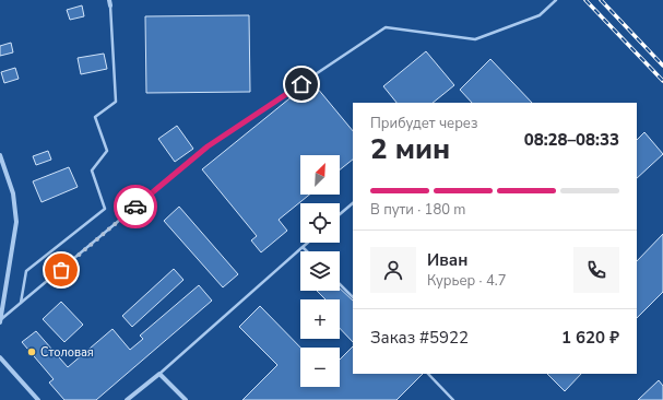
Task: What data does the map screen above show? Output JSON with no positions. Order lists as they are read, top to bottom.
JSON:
{
  "places": ["Столовая"],
  "north": "top right",
  "page": {
    "heading": ["2 мин", "Прибудет через", "08:28–08:33"],
    "panel": [
      "Иван",
      "Курьер · 4.7",
      "Заказ #5922",
      "1 620 ₽"
    ],
    "map_buttons": ["+", "−"],
    "bar": "В пути · 180 m"
  }
}
